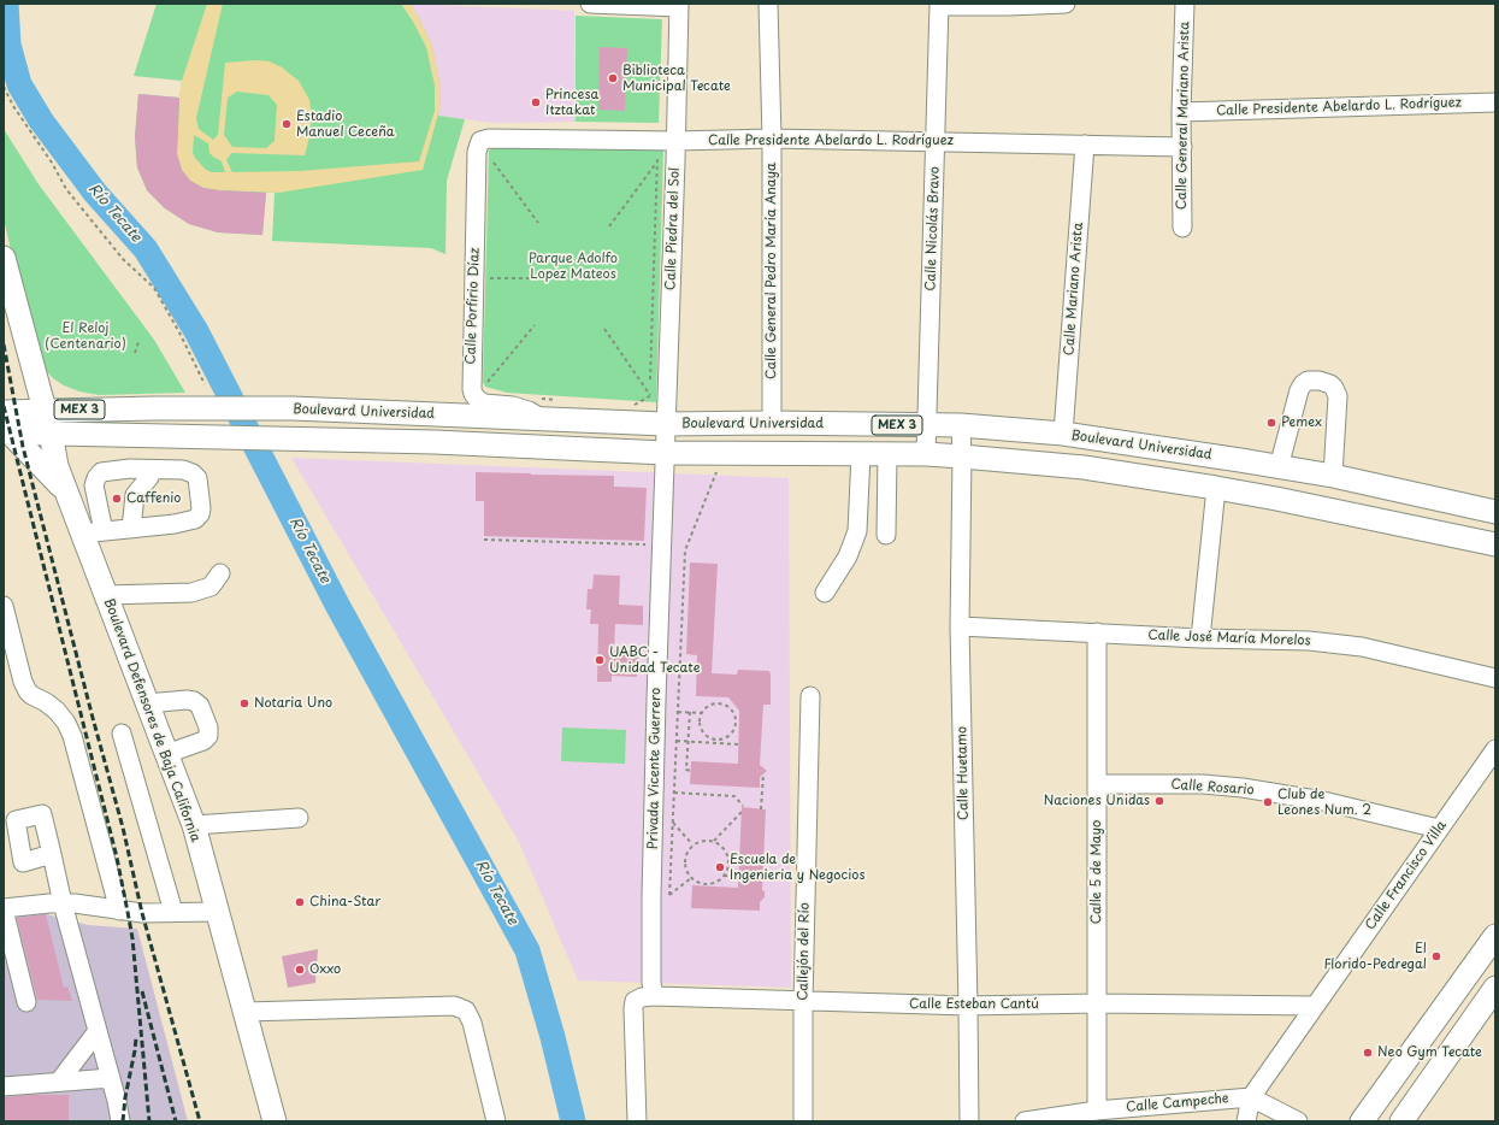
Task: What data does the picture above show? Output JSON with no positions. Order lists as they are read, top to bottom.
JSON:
{
  "streets": {
    "main road": ["MEX 3", "Boulevard Universidad", "Boulevard Defensores de Baja California"],
    "street": [
      "Calle Presidente Abelardo L. Rodríguez",
      "Calle General Mariano Arista",
      "Calle Piedra del Sol",
      "Calle Nicolás Bravo",
      "Calle General Pedro María Anaya",
      "Calle Mariano Arista",
      "Calle Porfirio Díaz",
      "Calle José María Morelos",
      "Privada Vicente Guerrero",
      "Calle Huetamo",
      "Calle Rosario",
      "Calle 5 de Mayo",
      "Calle Francisco Villa",
      "Callejón del Río",
      "Calle Esteban Cantú",
      "Calle Campeche"
    ]
  },
  "crossings": [
    ["Calle Presidente Abelardo L. Rodríguez", "Calle General Mariano Arista"],
    ["Calle Presidente Abelardo L. Rodríguez", "Calle Piedra del Sol"],
    ["Calle Presidente Abelardo L. Rodríguez", "Calle Nicolás Bravo"],
    ["Calle Presidente Abelardo L. Rodríguez", "Calle General Pedro María Anaya"],
    ["Calle Presidente Abelardo L. Rodríguez", "Calle Mariano Arista"],
    ["Calle Presidente Abelardo L. Rodríguez", "Calle Porfirio Díaz"],
    ["Calle Piedra del Sol", "Boulevard Universidad"],
    ["Calle Piedra del Sol", "Privada Vicente Guerrero"],
    ["Calle Nicolás Bravo", "Boulevard Universidad"],
    ["Calle General Pedro María Anaya", "Boulevard Universidad"],
    ["Calle Mariano Arista", "Boulevard Universidad"],
    ["Boulevard Universidad", "Boulevard Defensores de Baja California"],
    ["Boulevard Universidad", "Privada Vicente Guerrero"],
    ["Boulevard Universidad", "Calle Huetamo"],
    ["Calle José María Morelos", "Calle Huetamo"],
    ["Calle José María Morelos", "Calle 5 de Mayo"],
    ["Privada Vicente Guerrero", "Calle Esteban Cantú"],
    ["Calle Huetamo", "Calle Esteban Cantú"],
    ["Calle Rosario", "Calle 5 de Mayo"],
    ["Calle Rosario", "Calle Francisco Villa"],
    ["Calle 5 de Mayo", "Calle Esteban Cantú"],
    ["Calle 5 de Mayo", "Calle Campeche"],
    ["Calle Francisco Villa", "Calle Esteban Cantú"],
    ["Calle Francisco Villa", "Calle Campeche"],
    ["Callejón del Río", "Calle Esteban Cantú"]
  ],
  "water": ["Río Tecate"],
  "parks": ["Parque Adolfo Lopez Mateos", "El Reloj (Centenario)"],
  "places": [
    "Biblioteca Municipal Tecate",
    "Princesa Itztakat",
    "Estadio Manuel Ceceña",
    "Pemex",
    "Caffenio",
    "UABC - Unidad Tecate",
    "Notaria Uno",
    "Naciones Unidas",
    "Club de Leones Num. 2",
    "Escuela de Ingenieria y Negocios",
    "China-Star",
    "El Florido-Pedregal",
    "Oxxo",
    "Neo Gym Tecate"
  ]
}
